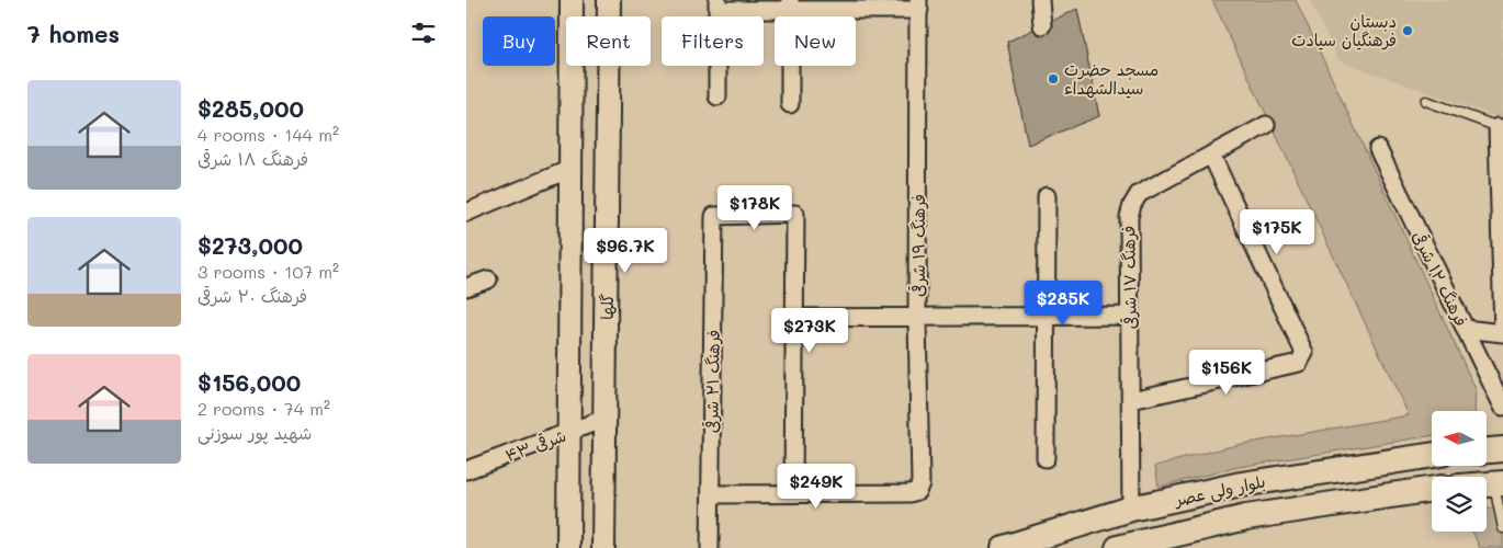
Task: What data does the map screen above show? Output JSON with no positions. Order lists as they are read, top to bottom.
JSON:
{
  "streets": {
    "main road": ["بلوار ولی عصر"],
    "street": [
      "فرهنگ ۱۹ شرقی",
      "فرهنگ ۱۷ شرقی",
      "فرهنگ ۱۲ شرقی",
      "گلها",
      "فرهنگ ۲۱ شرقی",
      "۴۳ شرقی"
    ]
  },
  "crossings": [
    ["فرهنگ ۱۷ شرقی", "بلوار ولی عصر"],
    ["گلها", "۴۳ شرقی"]
  ],
  "places": ["دبستان فرهنگیان سیادت", "مسجد حضرت سیدالشهداء"],
  "north": "left",
  "page": {
    "heading": "7 homes",
    "chip": [
      "Buy",
      "Rent",
      "Filters",
      "New"
    ],
    "list": [
      {
        "name": "$285,000",
        "note": "4 rooms · 144 m² · فرهنگ ۱۸ شرقی"
      },
      {
        "name": "$273,000",
        "note": "3 rooms · 107 m² · فرهنگ ۲۰ شرقی"
      },
      {
        "name": "$156,000",
        "note": "2 rooms · 74 m² · شهید پور سوزنی"
      }
    ],
    "price": [
      "$178K",
      "$175K",
      "$96.7K",
      "$285K",
      "$273K",
      "$156K",
      "$249K"
    ]
  }
}
